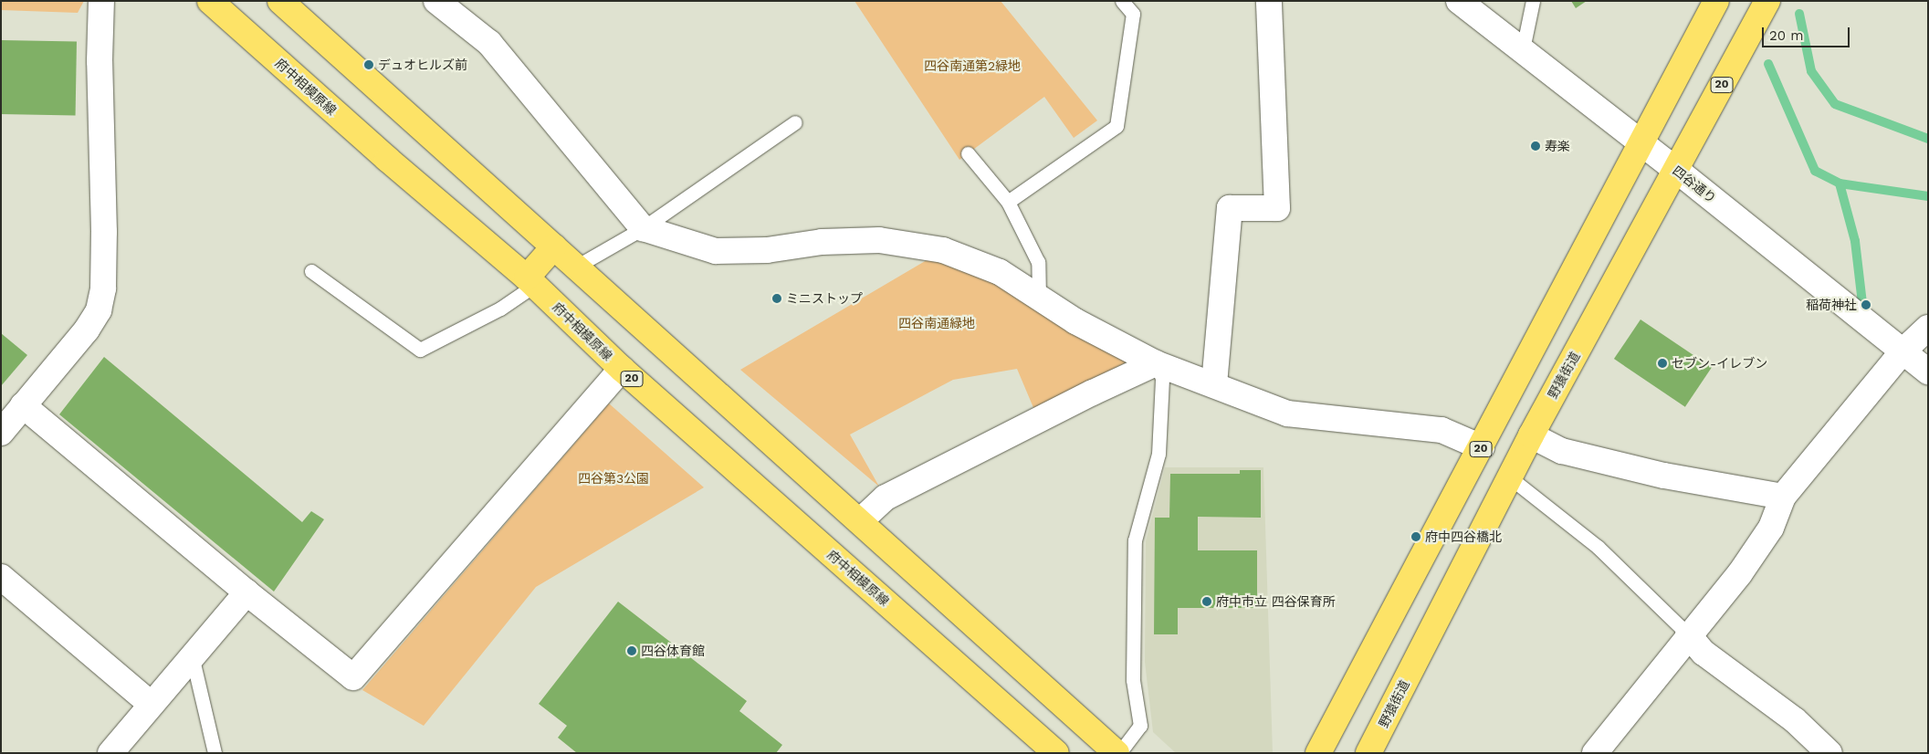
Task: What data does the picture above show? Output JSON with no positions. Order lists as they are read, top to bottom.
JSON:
{
  "streets": {
    "main road": ["20", "府中相模原線", "野猿街道"],
    "street": ["四谷通り"]
  },
  "crossings": [
    ["20", "四谷通り"],
    ["四谷通り", "野猿街道"]
  ],
  "parks": ["四谷南通第2緑地", "四谷南通緑地", "四谷第3公園"],
  "places": [
    "デュオヒルズ前",
    "寿楽",
    "ミニストップ",
    "稲荷神社",
    "セブン-イレブン",
    "府中四谷橋北",
    "府中市立 四谷保育所",
    "四谷体育館"
  ],
  "scale_bar": "20 m"
}
